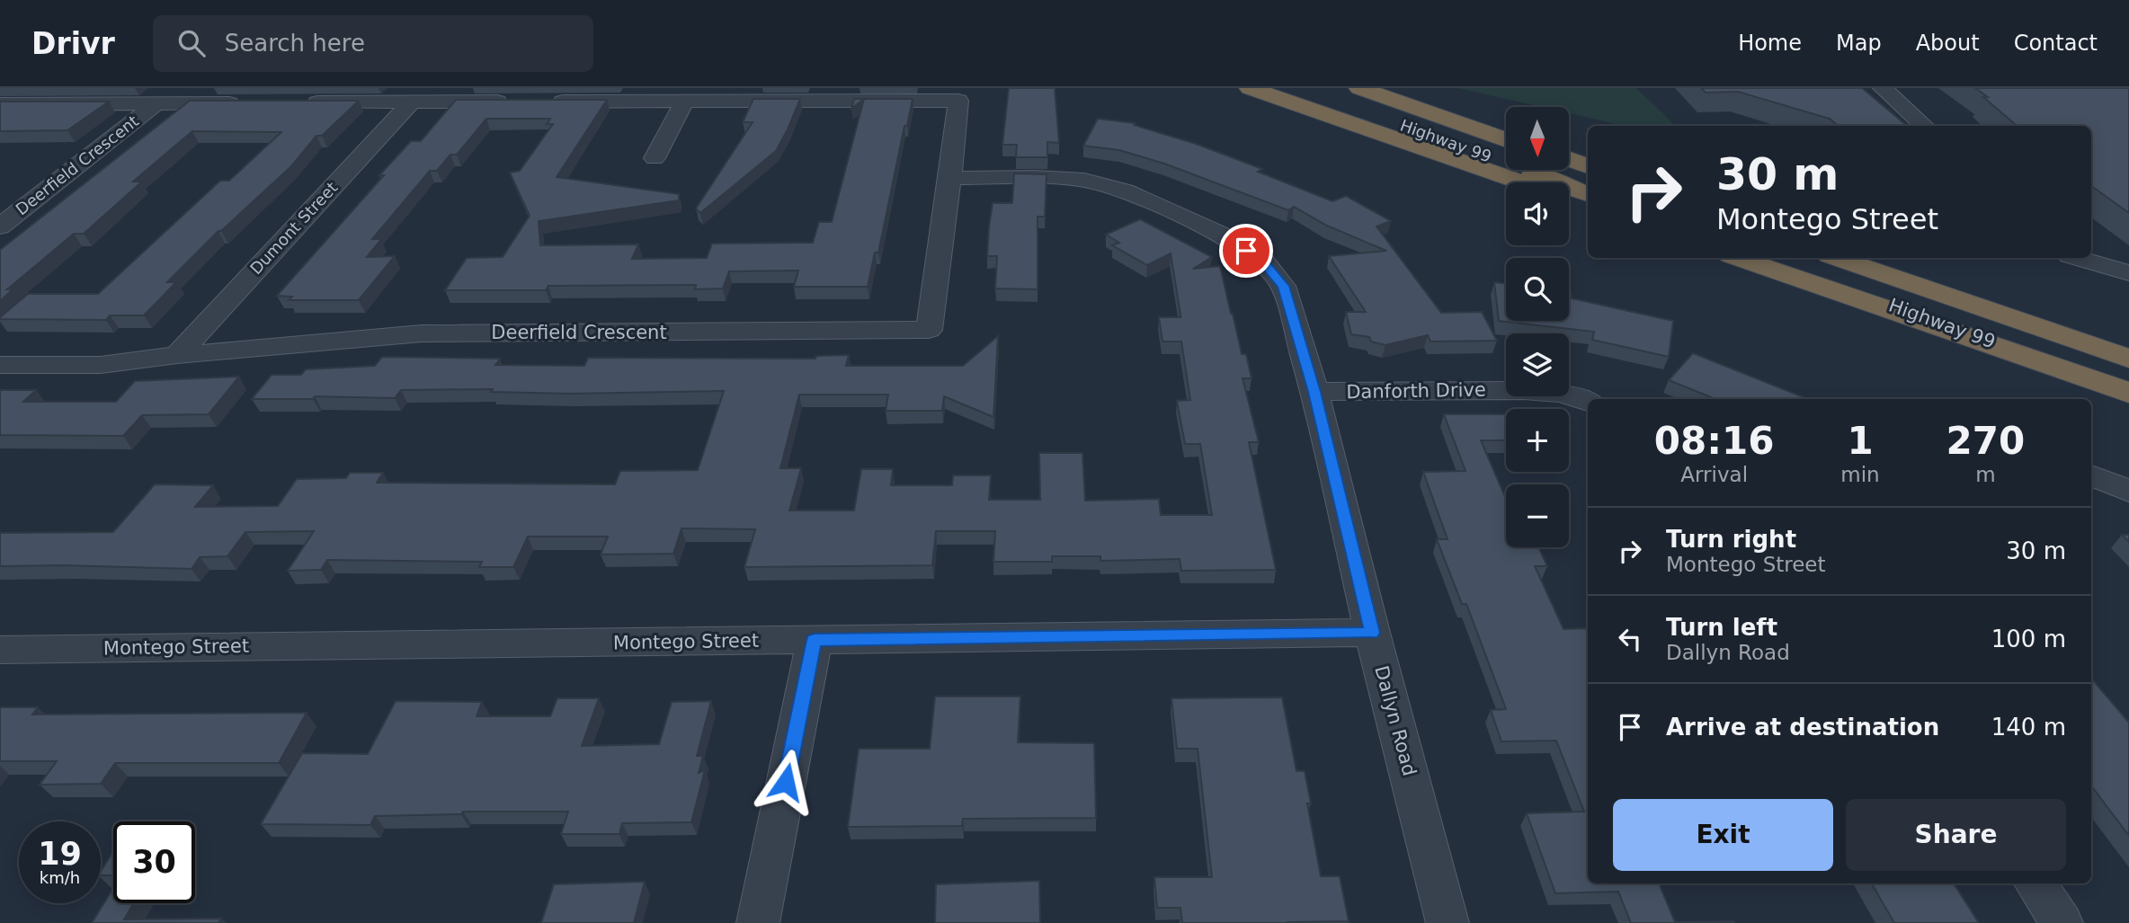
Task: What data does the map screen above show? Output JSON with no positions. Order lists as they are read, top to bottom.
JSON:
{
  "streets": {
    "highway": ["Highway 99"],
    "street": [
      "Deerfield Crescent",
      "Dumont Street",
      "Danforth Drive",
      "Montego Street",
      "Dallyn Road"
    ]
  },
  "crossings": [
    ["Deerfield Crescent", "Dumont Street"],
    ["Deerfield Crescent", "Dallyn Road"],
    ["Danforth Drive", "Dallyn Road"],
    ["Montego Street", "Dallyn Road"]
  ],
  "north": "bottom",
  "page": {
    "header": "Drivr",
    "search": "Search here",
    "nav": [
      "Home",
      "Map",
      "About",
      "Contact"
    ],
    "map_buttons": ["+", "−"],
    "turn": ["30 m", "Montego Street"],
    "eta": [
      "08:16",
      "Arrival",
      "1",
      "min",
      "270",
      "m"
    ],
    "list": [
      {
        "name": "Turn right",
        "note": "Montego Street",
        "value": "30 m"
      },
      {
        "name": "Turn left",
        "note": "Dallyn Road",
        "value": "100 m"
      },
      {
        "name": "Arrive at destination",
        "value": "140 m"
      }
    ],
    "buttons": ["Exit", "Share"],
    "speed": "19 km/h",
    "limit": "30"
  }
}
